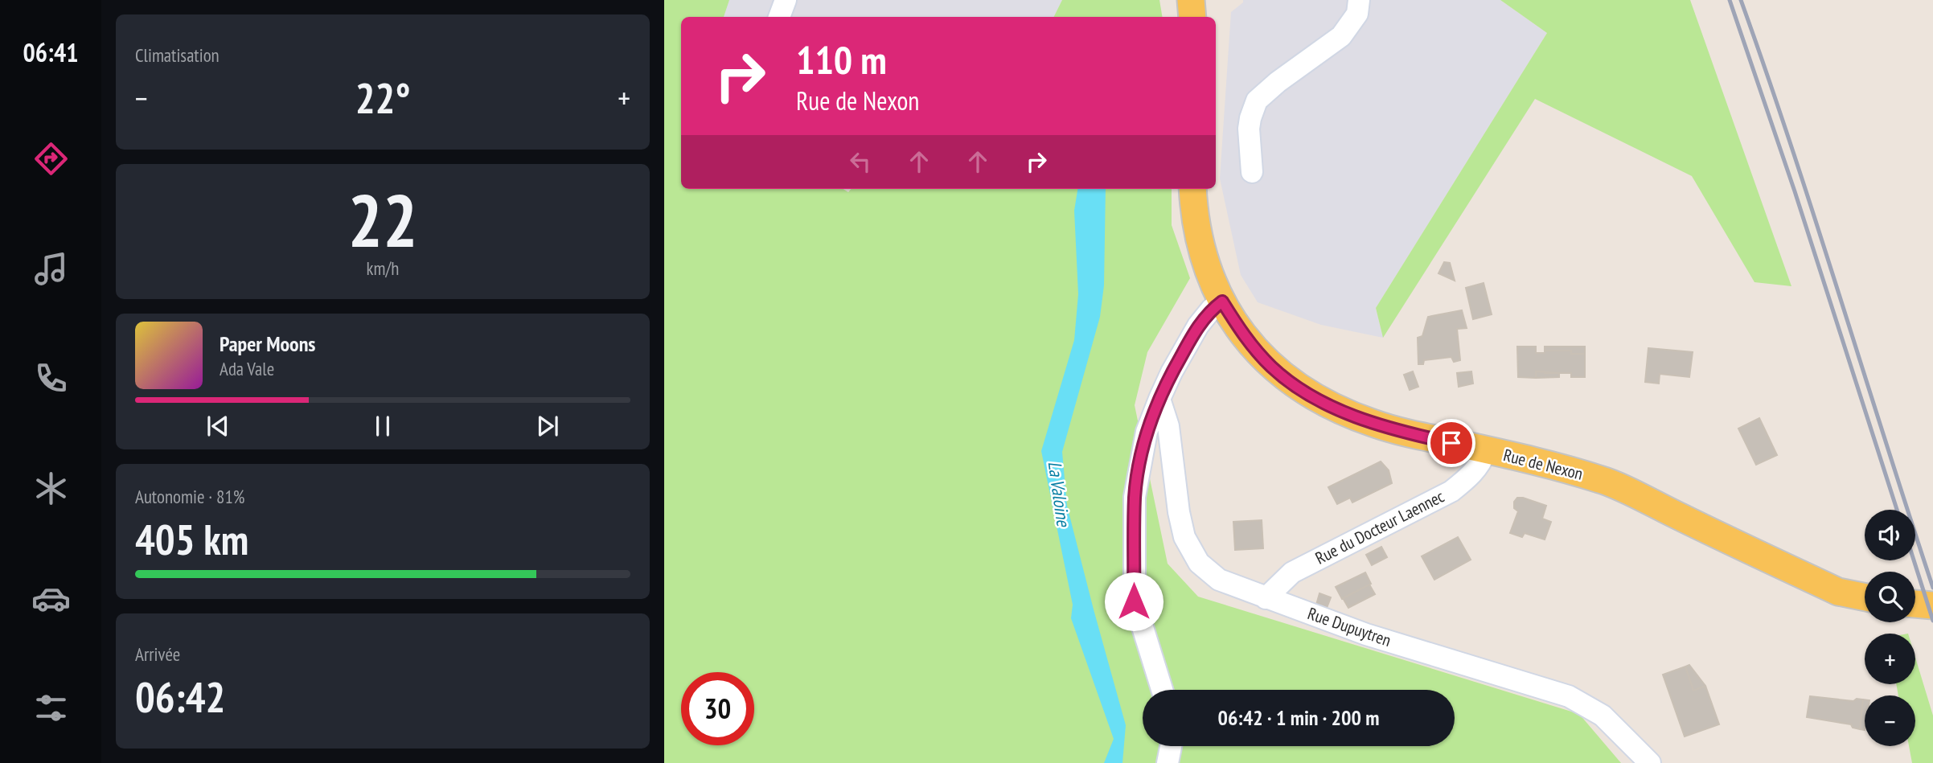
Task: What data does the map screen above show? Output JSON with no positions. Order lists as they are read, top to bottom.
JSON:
{
  "streets": {
    "main road": ["Rue de Nexon"],
    "street": ["Rue du Docteur Laennec", "Rue Dupuytren"]
  },
  "crossings": [
    ["Rue de Nexon", "Rue du Docteur Laennec"],
    ["Rue du Docteur Laennec", "Rue Dupuytren"]
  ],
  "water": ["La Valoine"],
  "page": {
    "tabs": "06:41",
    "tile": [
      "Climatisation",
      ["22", "km/h"],
      ["Autonomie · 81%", "405 km"],
      ["Arrivée", "06:42"]
    ],
    "turn": ["110 m", "Rue de Nexon"],
    "heat": ["−", "22°", "+"],
    "song": ["Paper Moons", "Ada Vale"],
    "map_buttons": ["+", "−"],
    "limit": "30",
    "trip": "06:42 · 1 min · 200 m"
  }
}
